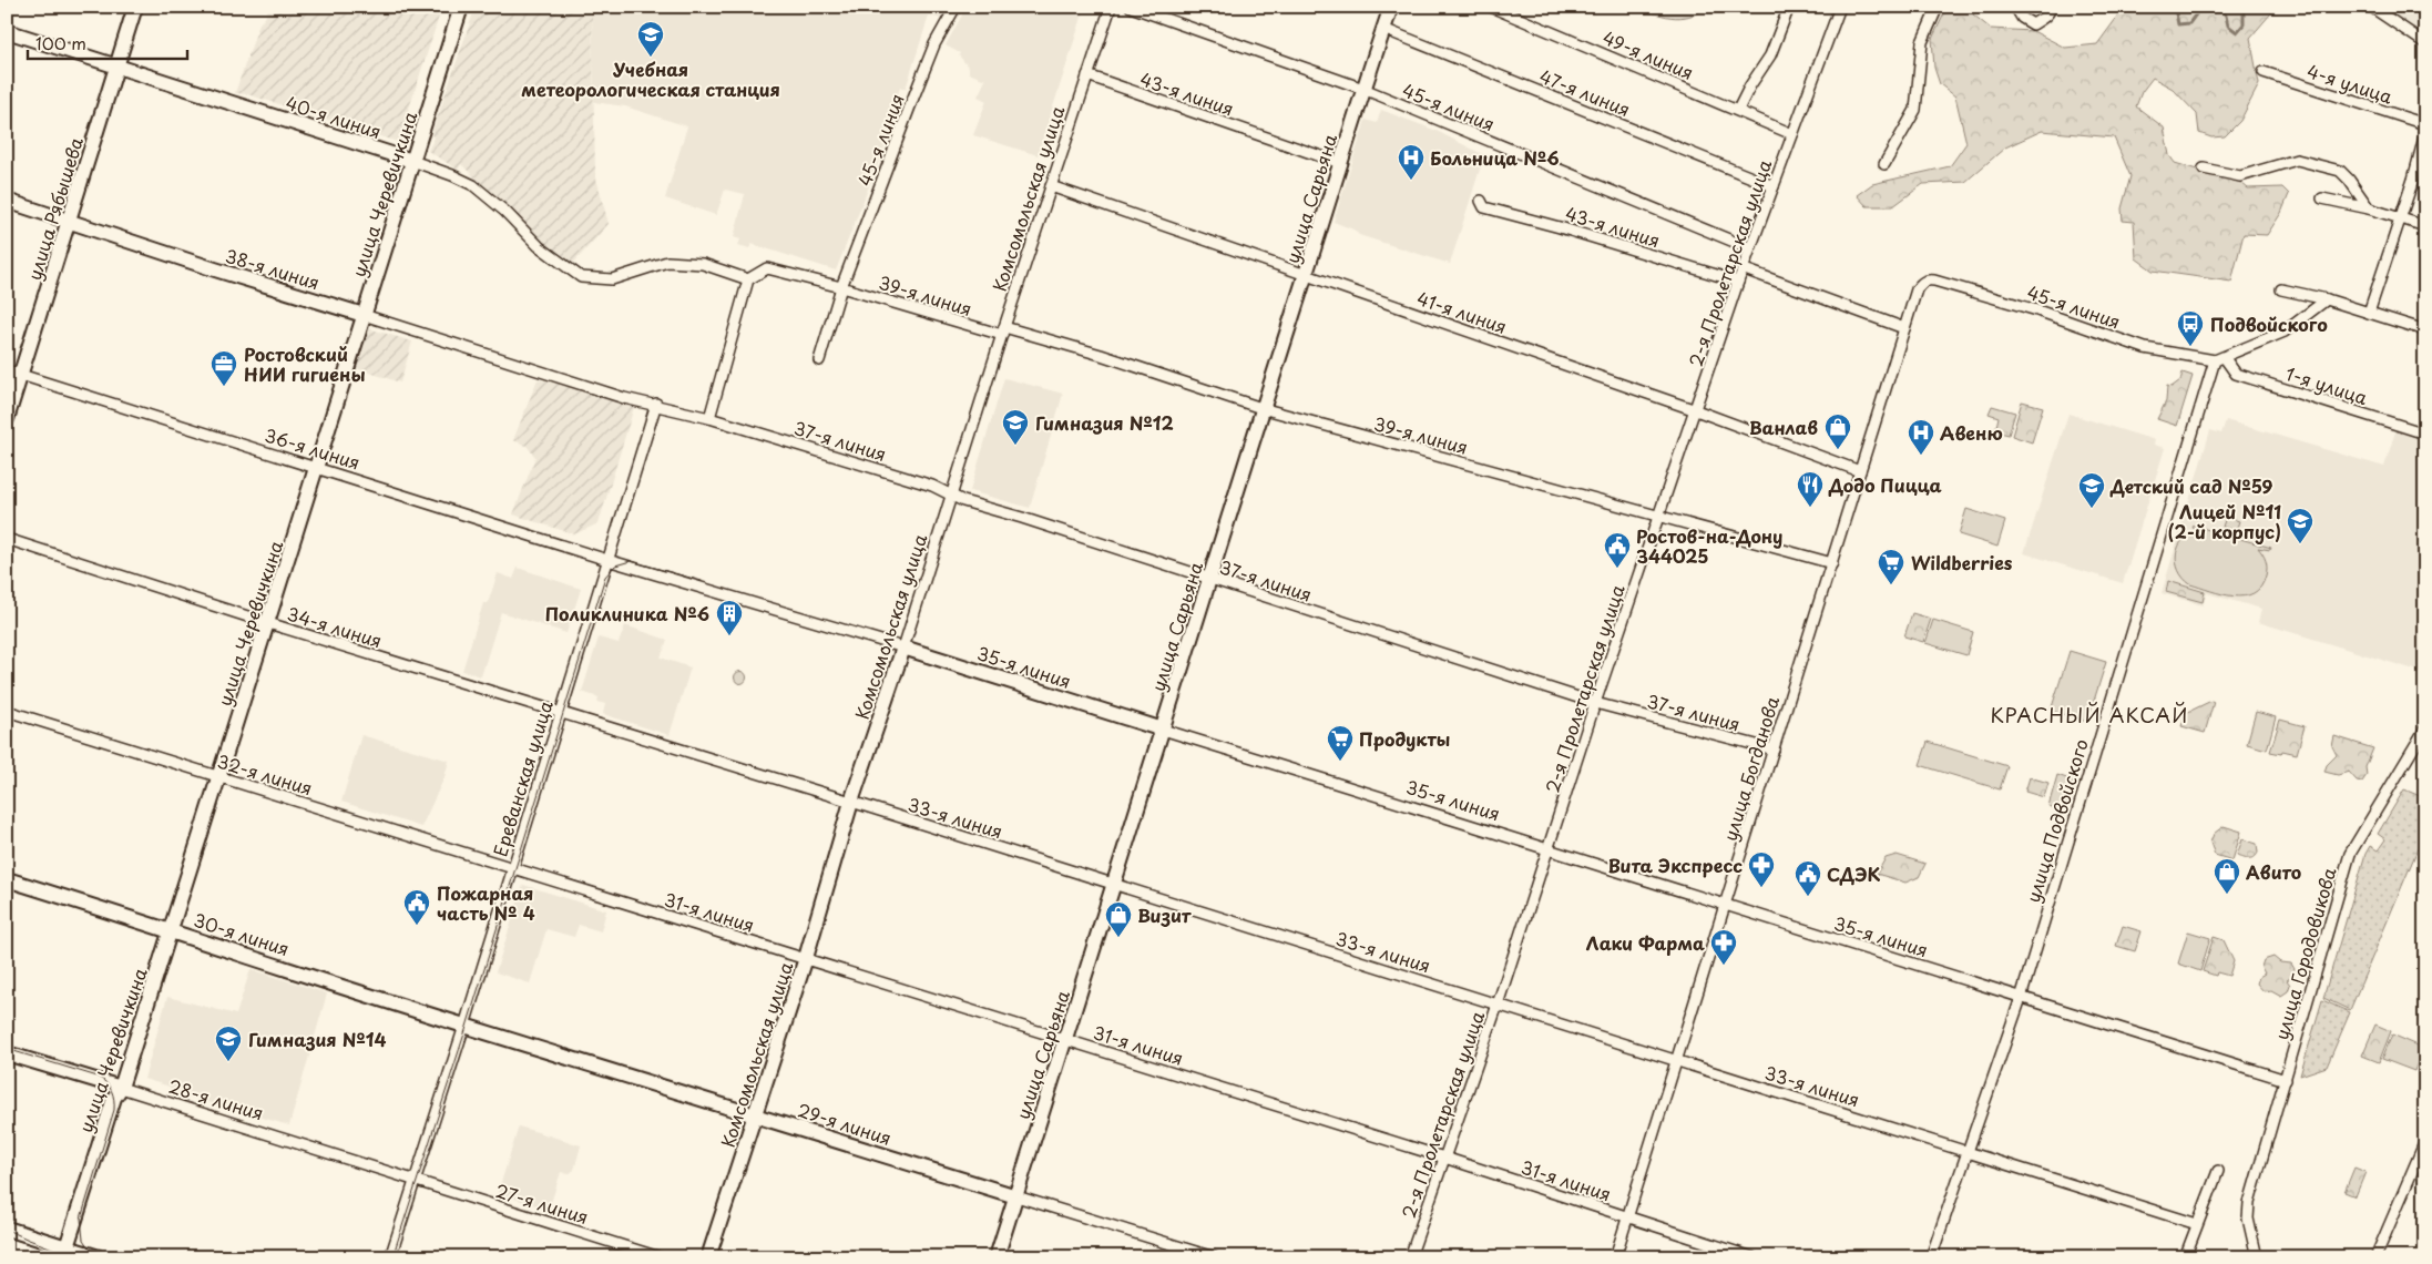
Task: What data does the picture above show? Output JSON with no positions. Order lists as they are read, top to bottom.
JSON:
{
  "streets": {
    "street": [
      "49-я линия",
      "4-я улица",
      "47-я линия",
      "43-я линия",
      "45-я линия",
      "40-я линия",
      "улица Черевичкина",
      "Комсомольская улица",
      "улица Сарьяна",
      "улица Рябышева",
      "2-я Пролетарская улица",
      "38-я линия",
      "39-я линия",
      "41-я линия",
      "1-я улица",
      "37-я линия",
      "36-я линия",
      "34-я линия",
      "35-я линия",
      "улица Богданова",
      "32-я линия",
      "Ереванская улица",
      "33-я линия",
      "улица Подвойского",
      "31-я линия",
      "30-я линия",
      "улица Городовикова",
      "28-я линия",
      "29-я линия",
      "27-я линия"
    ]
  },
  "crossings": [
    ["49-я линия", "2-я Пролетарская улица"],
    ["47-я линия", "улица Сарьяна"],
    ["47-я линия", "2-я Пролетарская улица"],
    ["43-я линия", "Комсомольская улица"],
    ["43-я линия", "улица Сарьяна"],
    ["43-я линия", "2-я Пролетарская улица"],
    ["45-я линия", "улица Сарьяна"],
    ["45-я линия", "2-я Пролетарская улица"],
    ["45-я линия", "39-я линия"],
    ["45-я линия", "1-я улица"],
    ["45-я линия", "улица Богданова"],
    ["45-я линия", "улица Подвойского"],
    ["40-я линия", "улица Черевичкина"],
    ["40-я линия", "улица Рябышева"],
    ["40-я линия", "39-я линия"],
    ["улица Черевичкина", "38-я линия"],
    ["улица Черевичкина", "36-я линия"],
    ["улица Черевичкина", "34-я линия"],
    ["улица Черевичкина", "32-я линия"],
    ["улица Черевичкина", "30-я линия"],
    ["улица Черевичкина", "28-я линия"],
    ["Комсомольская улица", "39-я линия"],
    ["Комсомольская улица", "41-я линия"],
    ["Комсомольская улица", "37-я линия"],
    ["Комсомольская улица", "35-я линия"],
    ["Комсомольская улица", "33-я линия"],
    ["Комсомольская улица", "31-я линия"],
    ["Комсомольская улица", "29-я линия"],
    ["улица Сарьяна", "39-я линия"],
    ["улица Сарьяна", "41-я линия"],
    ["улица Сарьяна", "37-я линия"],
    ["улица Сарьяна", "35-я линия"],
    ["улица Сарьяна", "33-я линия"],
    ["улица Сарьяна", "31-я линия"],
    ["улица Сарьяна", "29-я линия"],
    ["улица Рябышева", "38-я линия"],
    ["улица Рябышева", "36-я линия"],
    ["2-я Пролетарская улица", "39-я линия"],
    ["2-я Пролетарская улица", "41-я линия"],
    ["2-я Пролетарская улица", "37-я линия"],
    ["2-я Пролетарская улица", "35-я линия"],
    ["2-я Пролетарская улица", "33-я линия"],
    ["2-я Пролетарская улица", "31-я линия"],
    ["38-я линия", "37-я линия"],
    ["38-я линия", "Ереванская улица"],
    ["39-я линия", "улица Богданова"],
    ["41-я линия", "улица Богданова"],
    ["1-я улица", "улица Подвойского"],
    ["37-я линия", "улица Богданова"],
    ["37-я линия", "Ереванская улица"],
    ["36-я линия", "35-я линия"],
    ["36-я линия", "Ереванская улица"],
    ["34-я линия", "Ереванская улица"],
    ["34-я линия", "33-я линия"],
    ["35-я линия", "улица Богданова"],
    ["35-я линия", "Ереванская улица"],
    ["35-я линия", "улица Подвойского"],
    ["35-я линия", "улица Городовикова"],
    ["улица Богданова", "33-я линия"],
    ["улица Богданова", "31-я линия"],
    ["32-я линия", "Ереванская улица"],
    ["32-я линия", "31-я линия"],
    ["Ереванская улица", "33-я линия"],
    ["Ереванская улица", "31-я линия"],
    ["Ереванская улица", "30-я линия"],
    ["Ереванская улица", "28-я линия"],
    ["Ереванская улица", "29-я линия"],
    ["Ереванская улица", "27-я линия"],
    ["33-я линия", "улица Подвойского"],
    ["30-я линия", "29-я линия"],
    ["28-я линия", "27-я линия"]
  ],
  "districts": ["КРАСНЫЙ АКСАЙ"],
  "places": {
    "school or university": [
      "Учебная метеорологическая станция",
      "Гимназия №12",
      "Детский сад №59",
      "Лицей №11 (2-й корпус)",
      "Гимназия №14"
    ],
    "hospital": ["Больница №6", "Авеню"],
    "bus stop": ["Подвойского"],
    "office": ["Ростовский НИИ гигиены"],
    "shop": ["Ванлав", "Авито", "Визит"],
    "restaurant": ["Додо Пицца"],
    "public building": ["Ростов-на-Дону 344025", "СДЭК", "Пожарная часть № 4"],
    "supermarket": ["Wildberries", "Продукты"],
    "building": ["Поликлиника №6"],
    "pharmacy": ["Вита Экспресс", "Лаки Фарма"]
  },
  "scale_bar": "100 m"
}
